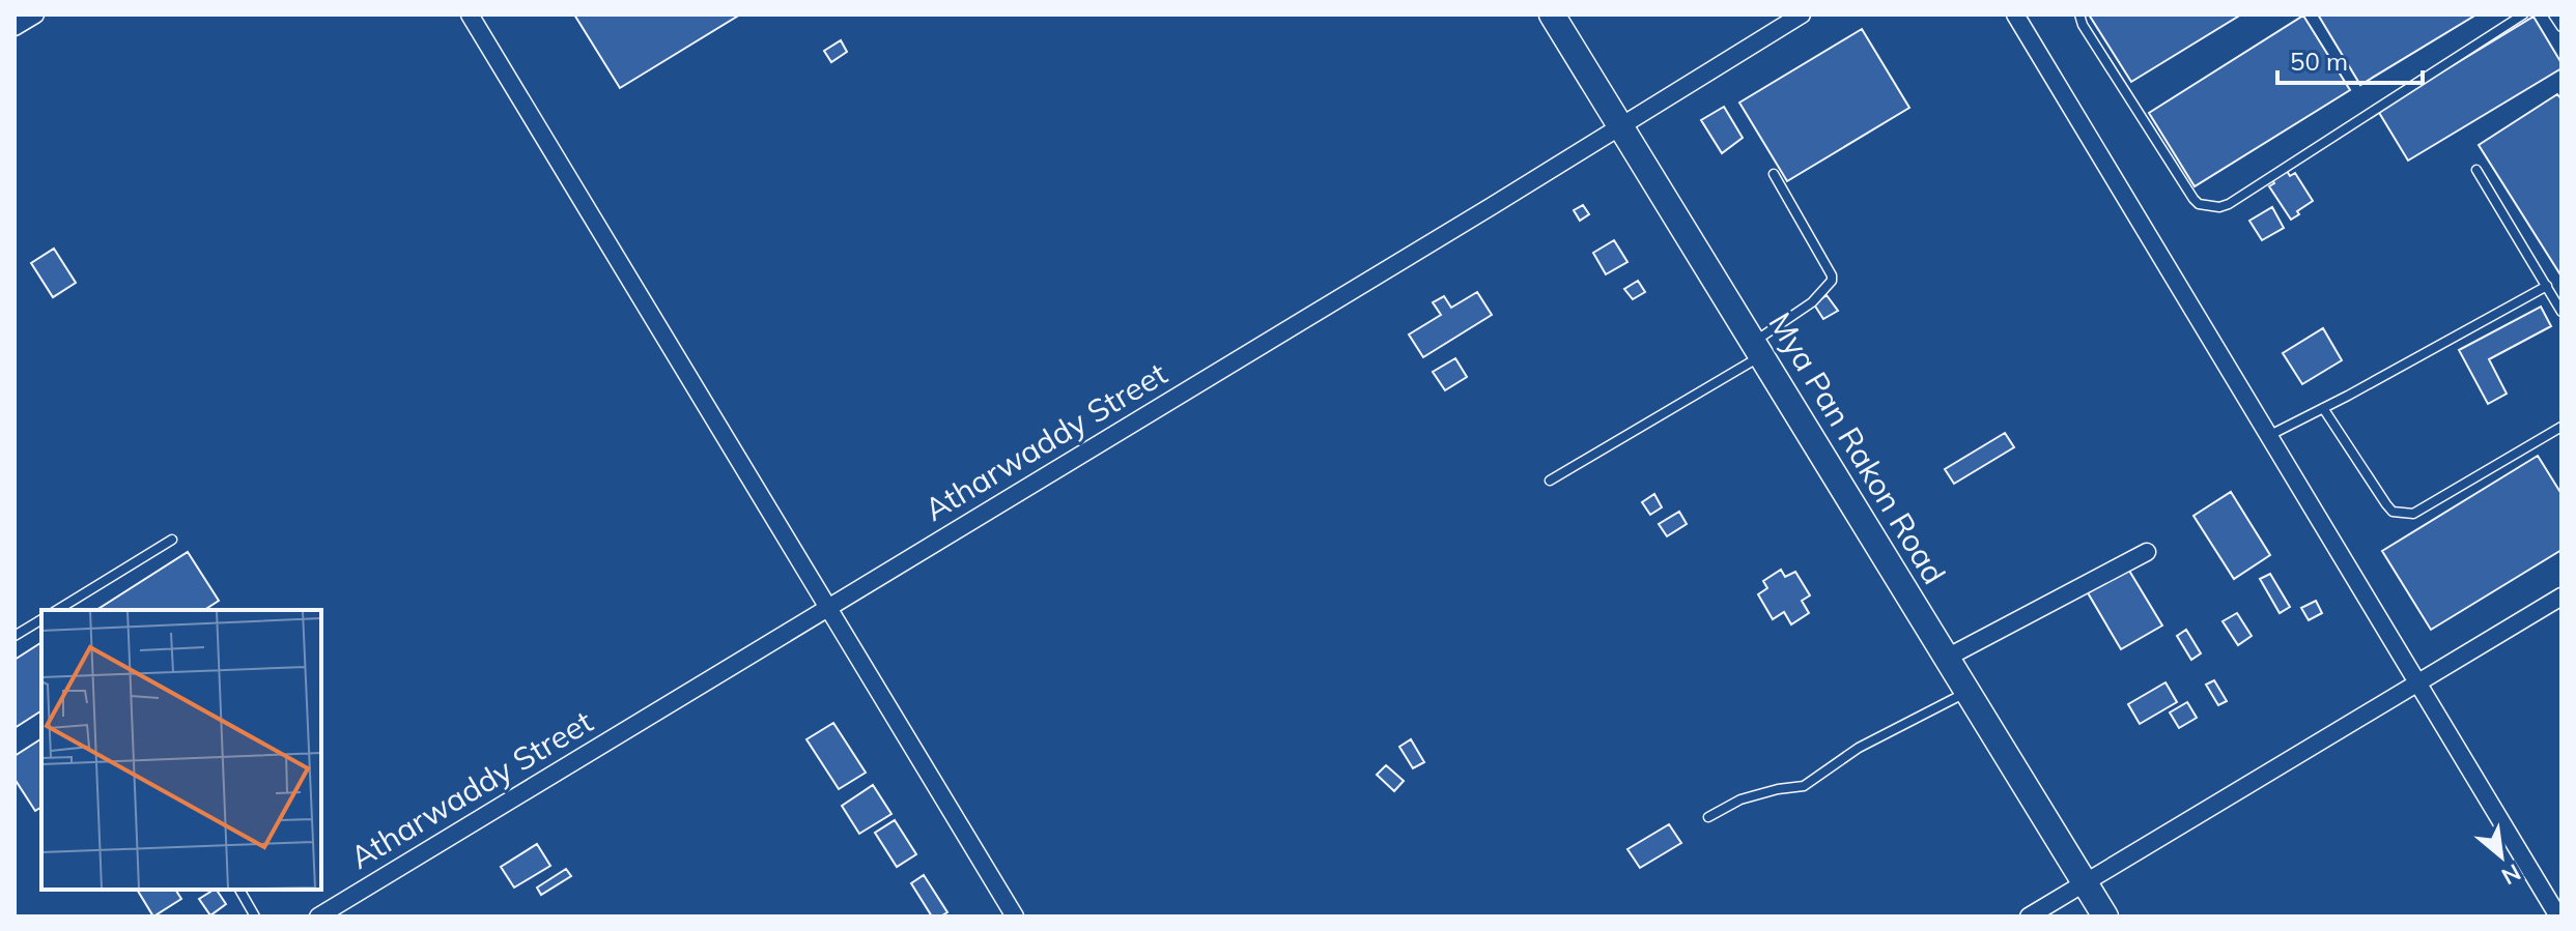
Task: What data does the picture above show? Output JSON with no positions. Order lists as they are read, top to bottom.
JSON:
{
  "streets": {
    "street": ["Atharwaddy Street", "Mya Pan Rakon Road"]
  },
  "crossings": [
    ["Atharwaddy Street", "Mya Pan Rakon Road"]
  ],
  "scale_bar": "50 m",
  "north": "bottom right"
}
